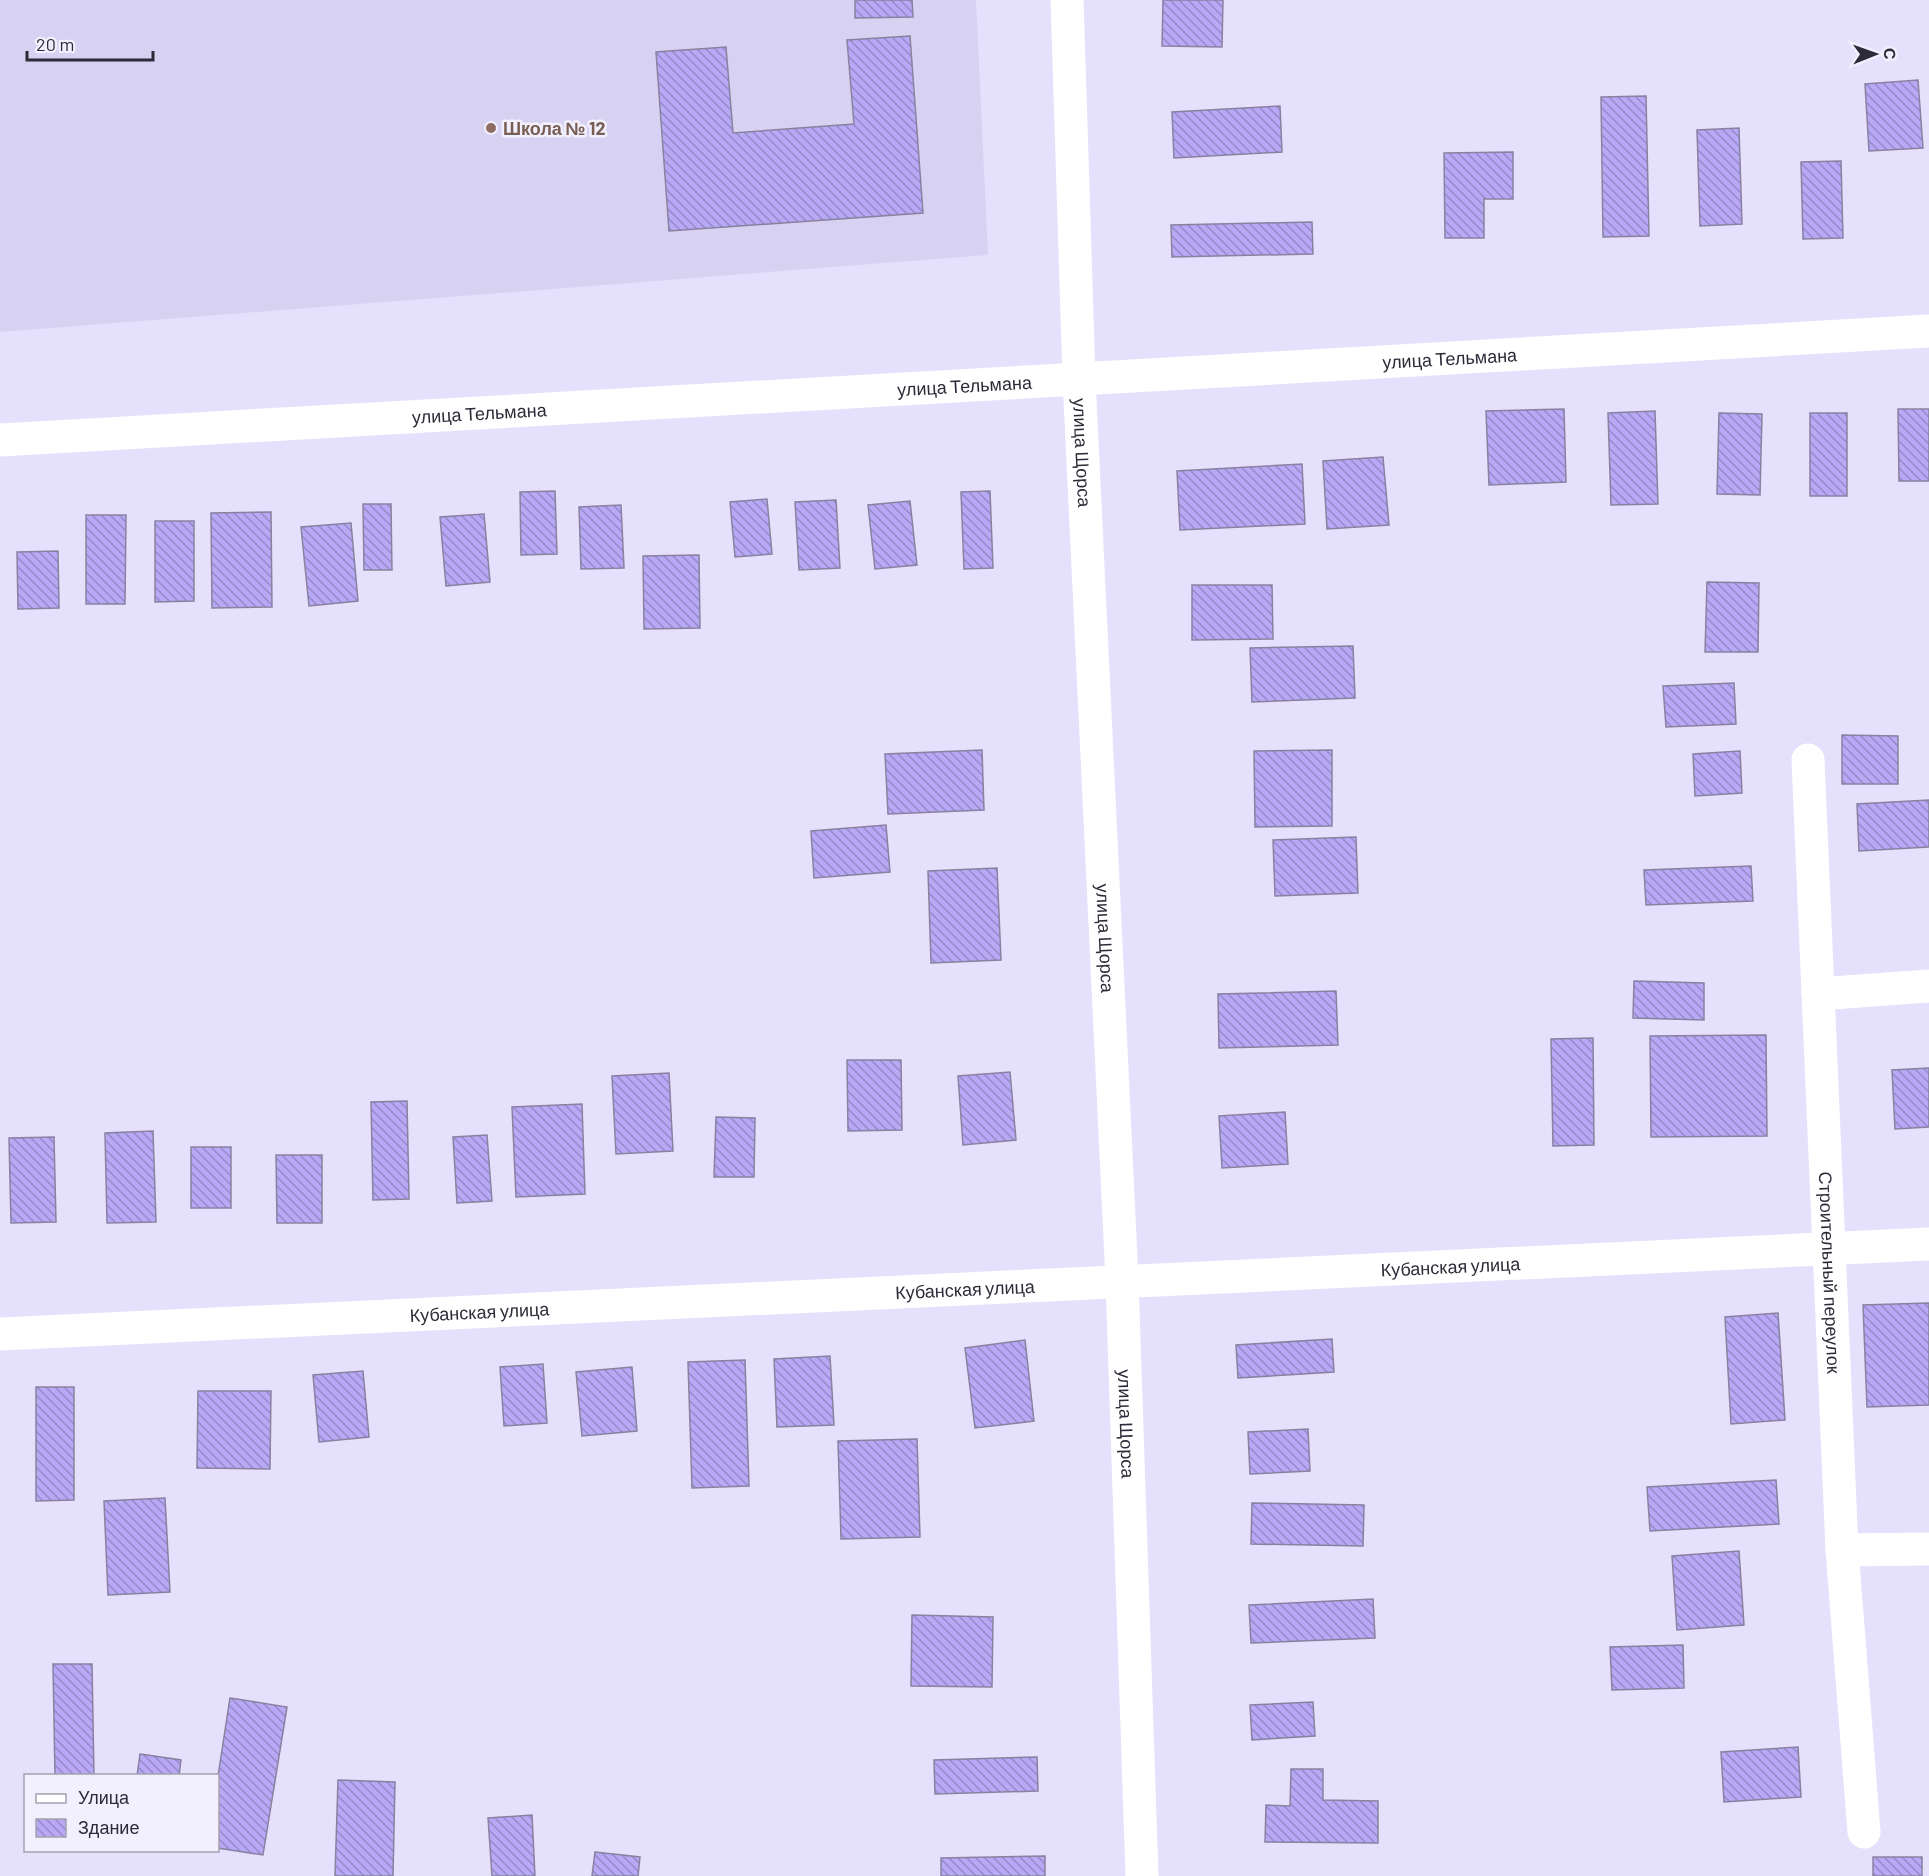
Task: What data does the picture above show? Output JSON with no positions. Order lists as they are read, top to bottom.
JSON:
{
  "streets": {
    "street": [
      "улица Тельмана",
      "улица Щорса",
      "Кубанская улица",
      "Строительный переулок"
    ]
  },
  "crossings": [
    ["улица Тельмана", "улица Щорса"],
    ["улица Щорса", "Кубанская улица"],
    ["Кубанская улица", "Строительный переулок"]
  ],
  "places": ["Школа № 12"],
  "legend": ["Улица", "Здание"],
  "scale_bar": "20 m",
  "north": "right"
}
